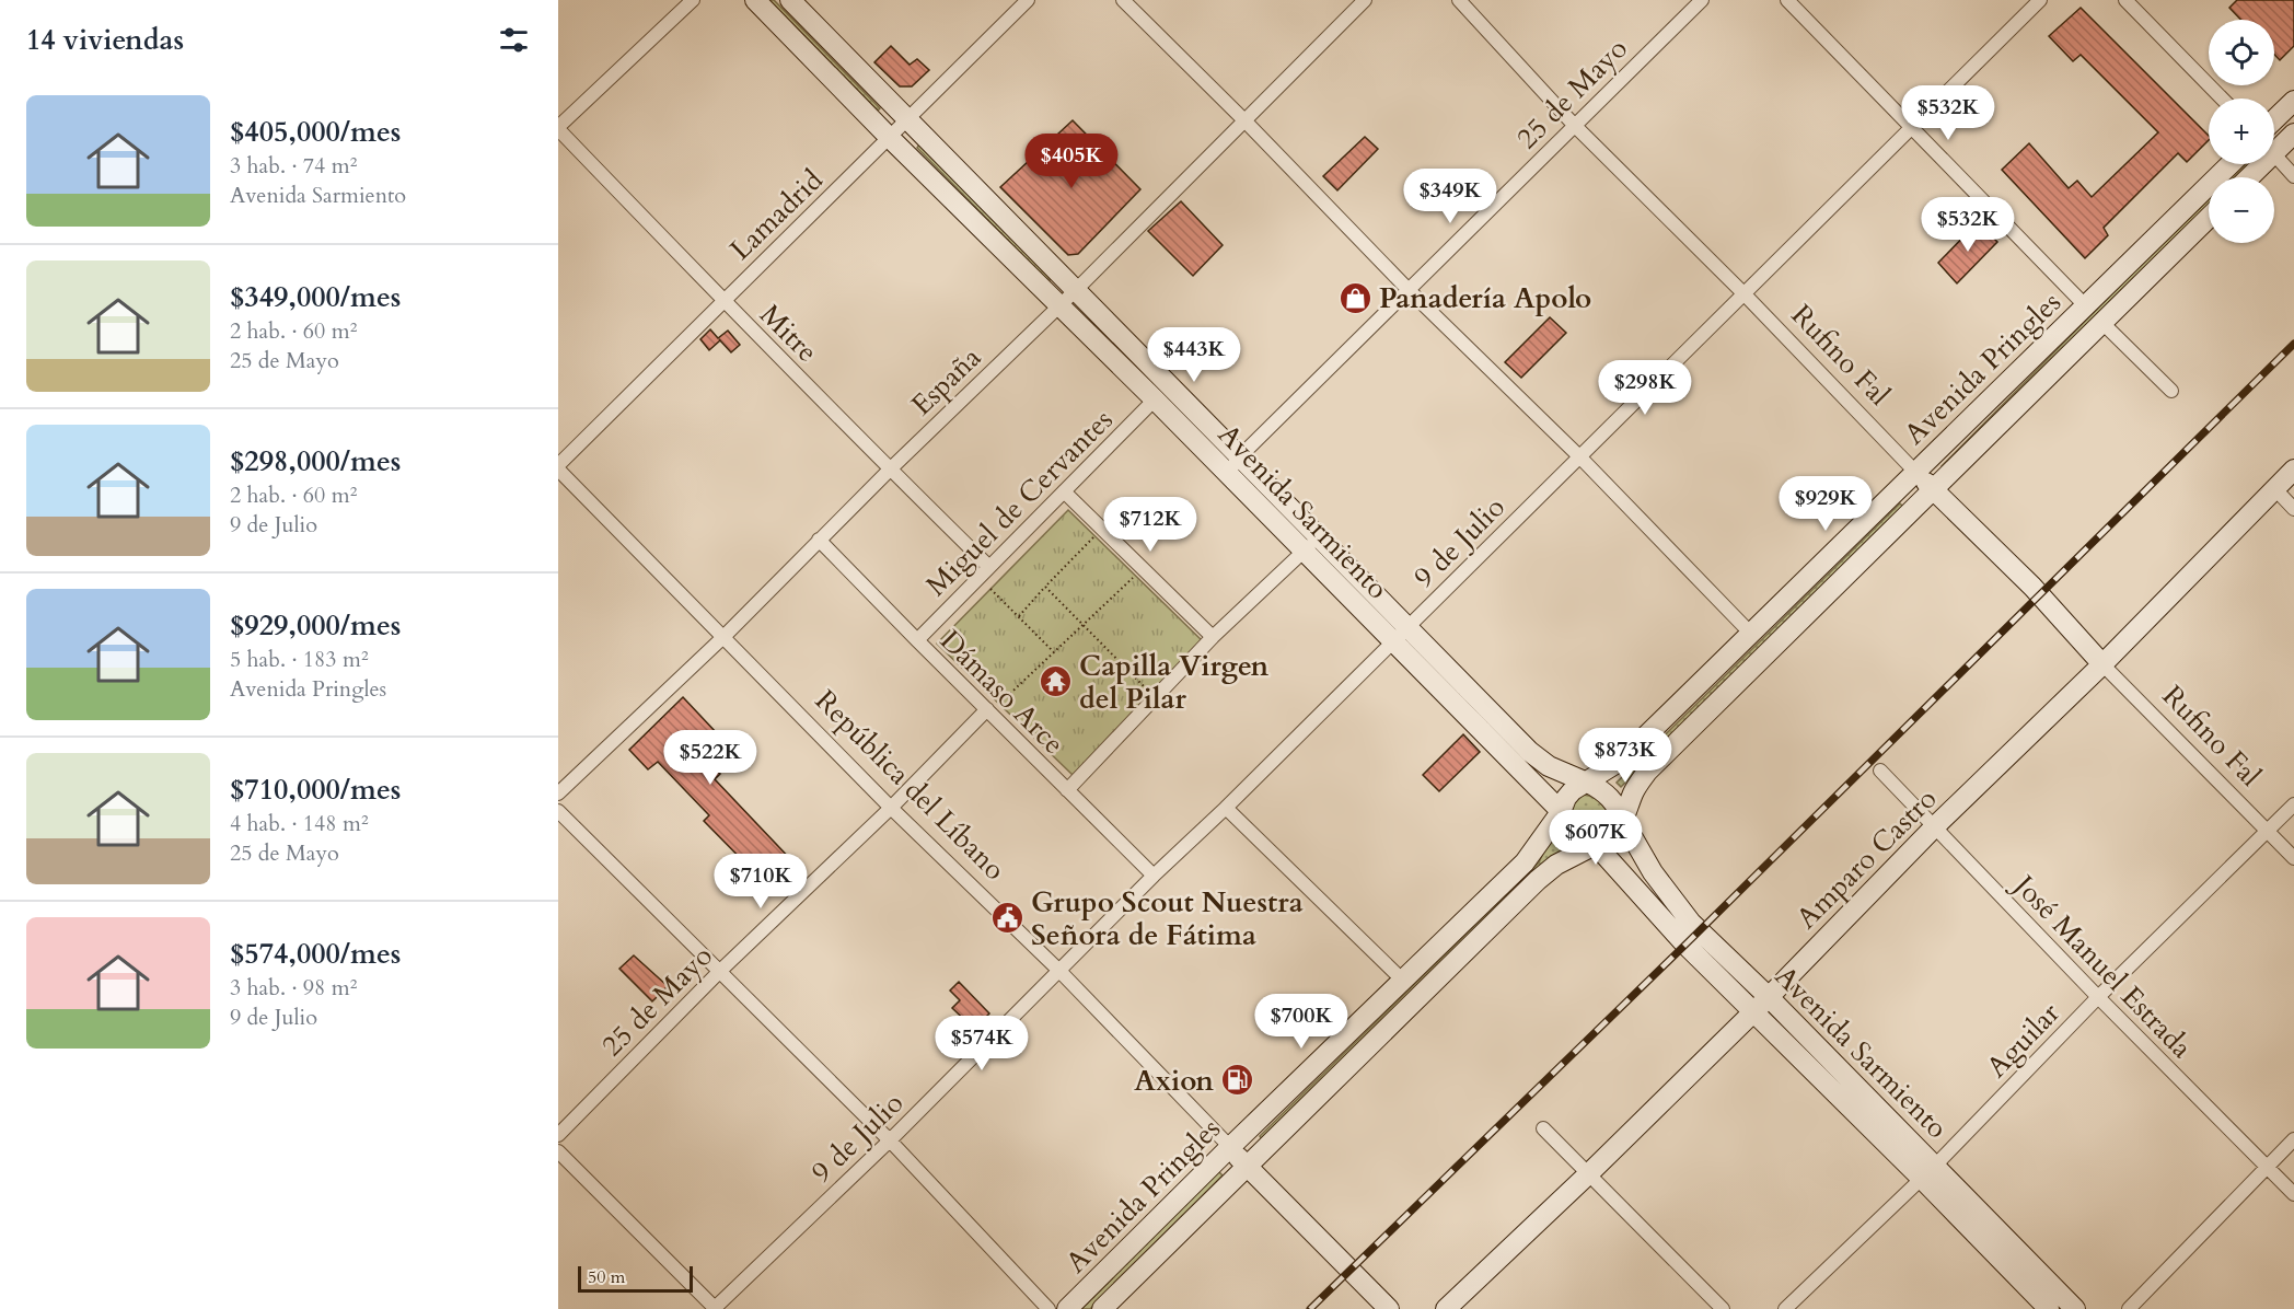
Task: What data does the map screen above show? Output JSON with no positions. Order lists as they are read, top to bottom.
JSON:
{
  "streets": {
    "main road": [
      "Rufino Fal",
      "Avenida Pringles",
      "Avenida Sarmiento",
      "República del Líbano",
      "Amparo Castro"
    ],
    "street": [
      "25 de Mayo",
      "Lamadrid",
      "Mitre",
      "España",
      "Miguel de Cervantes",
      "9 de Julio",
      "Dámaso Arce",
      "José Manuel Estrada",
      "Aguilar"
    ]
  },
  "crossings": [
    ["25 de Mayo", "Rufino Fal"],
    ["25 de Mayo", "Avenida Sarmiento"],
    ["25 de Mayo", "Dámaso Arce"],
    ["25 de Mayo", "República del Líbano"],
    ["Lamadrid", "Mitre"],
    ["Lamadrid", "Avenida Sarmiento"],
    ["Lamadrid", "República del Líbano"],
    ["Mitre", "España"],
    ["Mitre", "Miguel de Cervantes"],
    ["Rufino Fal", "Avenida Pringles"],
    ["Rufino Fal", "9 de Julio"],
    ["Rufino Fal", "Amparo Castro"],
    ["Rufino Fal", "Aguilar"],
    ["Avenida Pringles", "Avenida Sarmiento"],
    ["Avenida Pringles", "República del Líbano"],
    ["España", "Avenida Sarmiento"],
    ["España", "Dámaso Arce"],
    ["España", "República del Líbano"],
    ["Miguel de Cervantes", "Avenida Sarmiento"],
    ["Miguel de Cervantes", "Dámaso Arce"],
    ["Avenida Sarmiento", "9 de Julio"],
    ["Avenida Sarmiento", "Amparo Castro"],
    ["Avenida Sarmiento", "Aguilar"],
    ["9 de Julio", "Dámaso Arce"],
    ["9 de Julio", "República del Líbano"],
    ["Amparo Castro", "José Manuel Estrada"],
    ["José Manuel Estrada", "Aguilar"]
  ],
  "places": {
    "shop": ["Panadería Apolo"],
    "temple": ["Capilla Virgen del Pilar"],
    "public building": ["Grupo Scout Nuestra Señora de Fátima"],
    "fuel station": ["Axion"]
  },
  "scale_bar": "50 m",
  "page": {
    "heading": "14 viviendas",
    "map_buttons": ["+", "−"],
    "list": [
      {
        "name": "$405,000/mes",
        "note": "3 hab. · 74 m² · Avenida Sarmiento"
      },
      {
        "name": "$349,000/mes",
        "note": "2 hab. · 60 m² · 25 de Mayo"
      },
      {
        "name": "$298,000/mes",
        "note": "2 hab. · 60 m² · 9 de Julio"
      },
      {
        "name": "$929,000/mes",
        "note": "5 hab. · 183 m² · Avenida Pringles"
      },
      {
        "name": "$710,000/mes",
        "note": "4 hab. · 148 m² · 25 de Mayo"
      },
      {
        "name": "$574,000/mes",
        "note": "3 hab. · 98 m² · 9 de Julio"
      }
    ],
    "price": [
      "$532K",
      "$405K",
      "$349K",
      "$532K",
      "$443K",
      "$298K",
      "$929K",
      "$712K",
      "$873K",
      "$522K",
      "$607K",
      "$710K",
      "$700K",
      "$574K"
    ],
    "scale": "50 m"
  }
}
